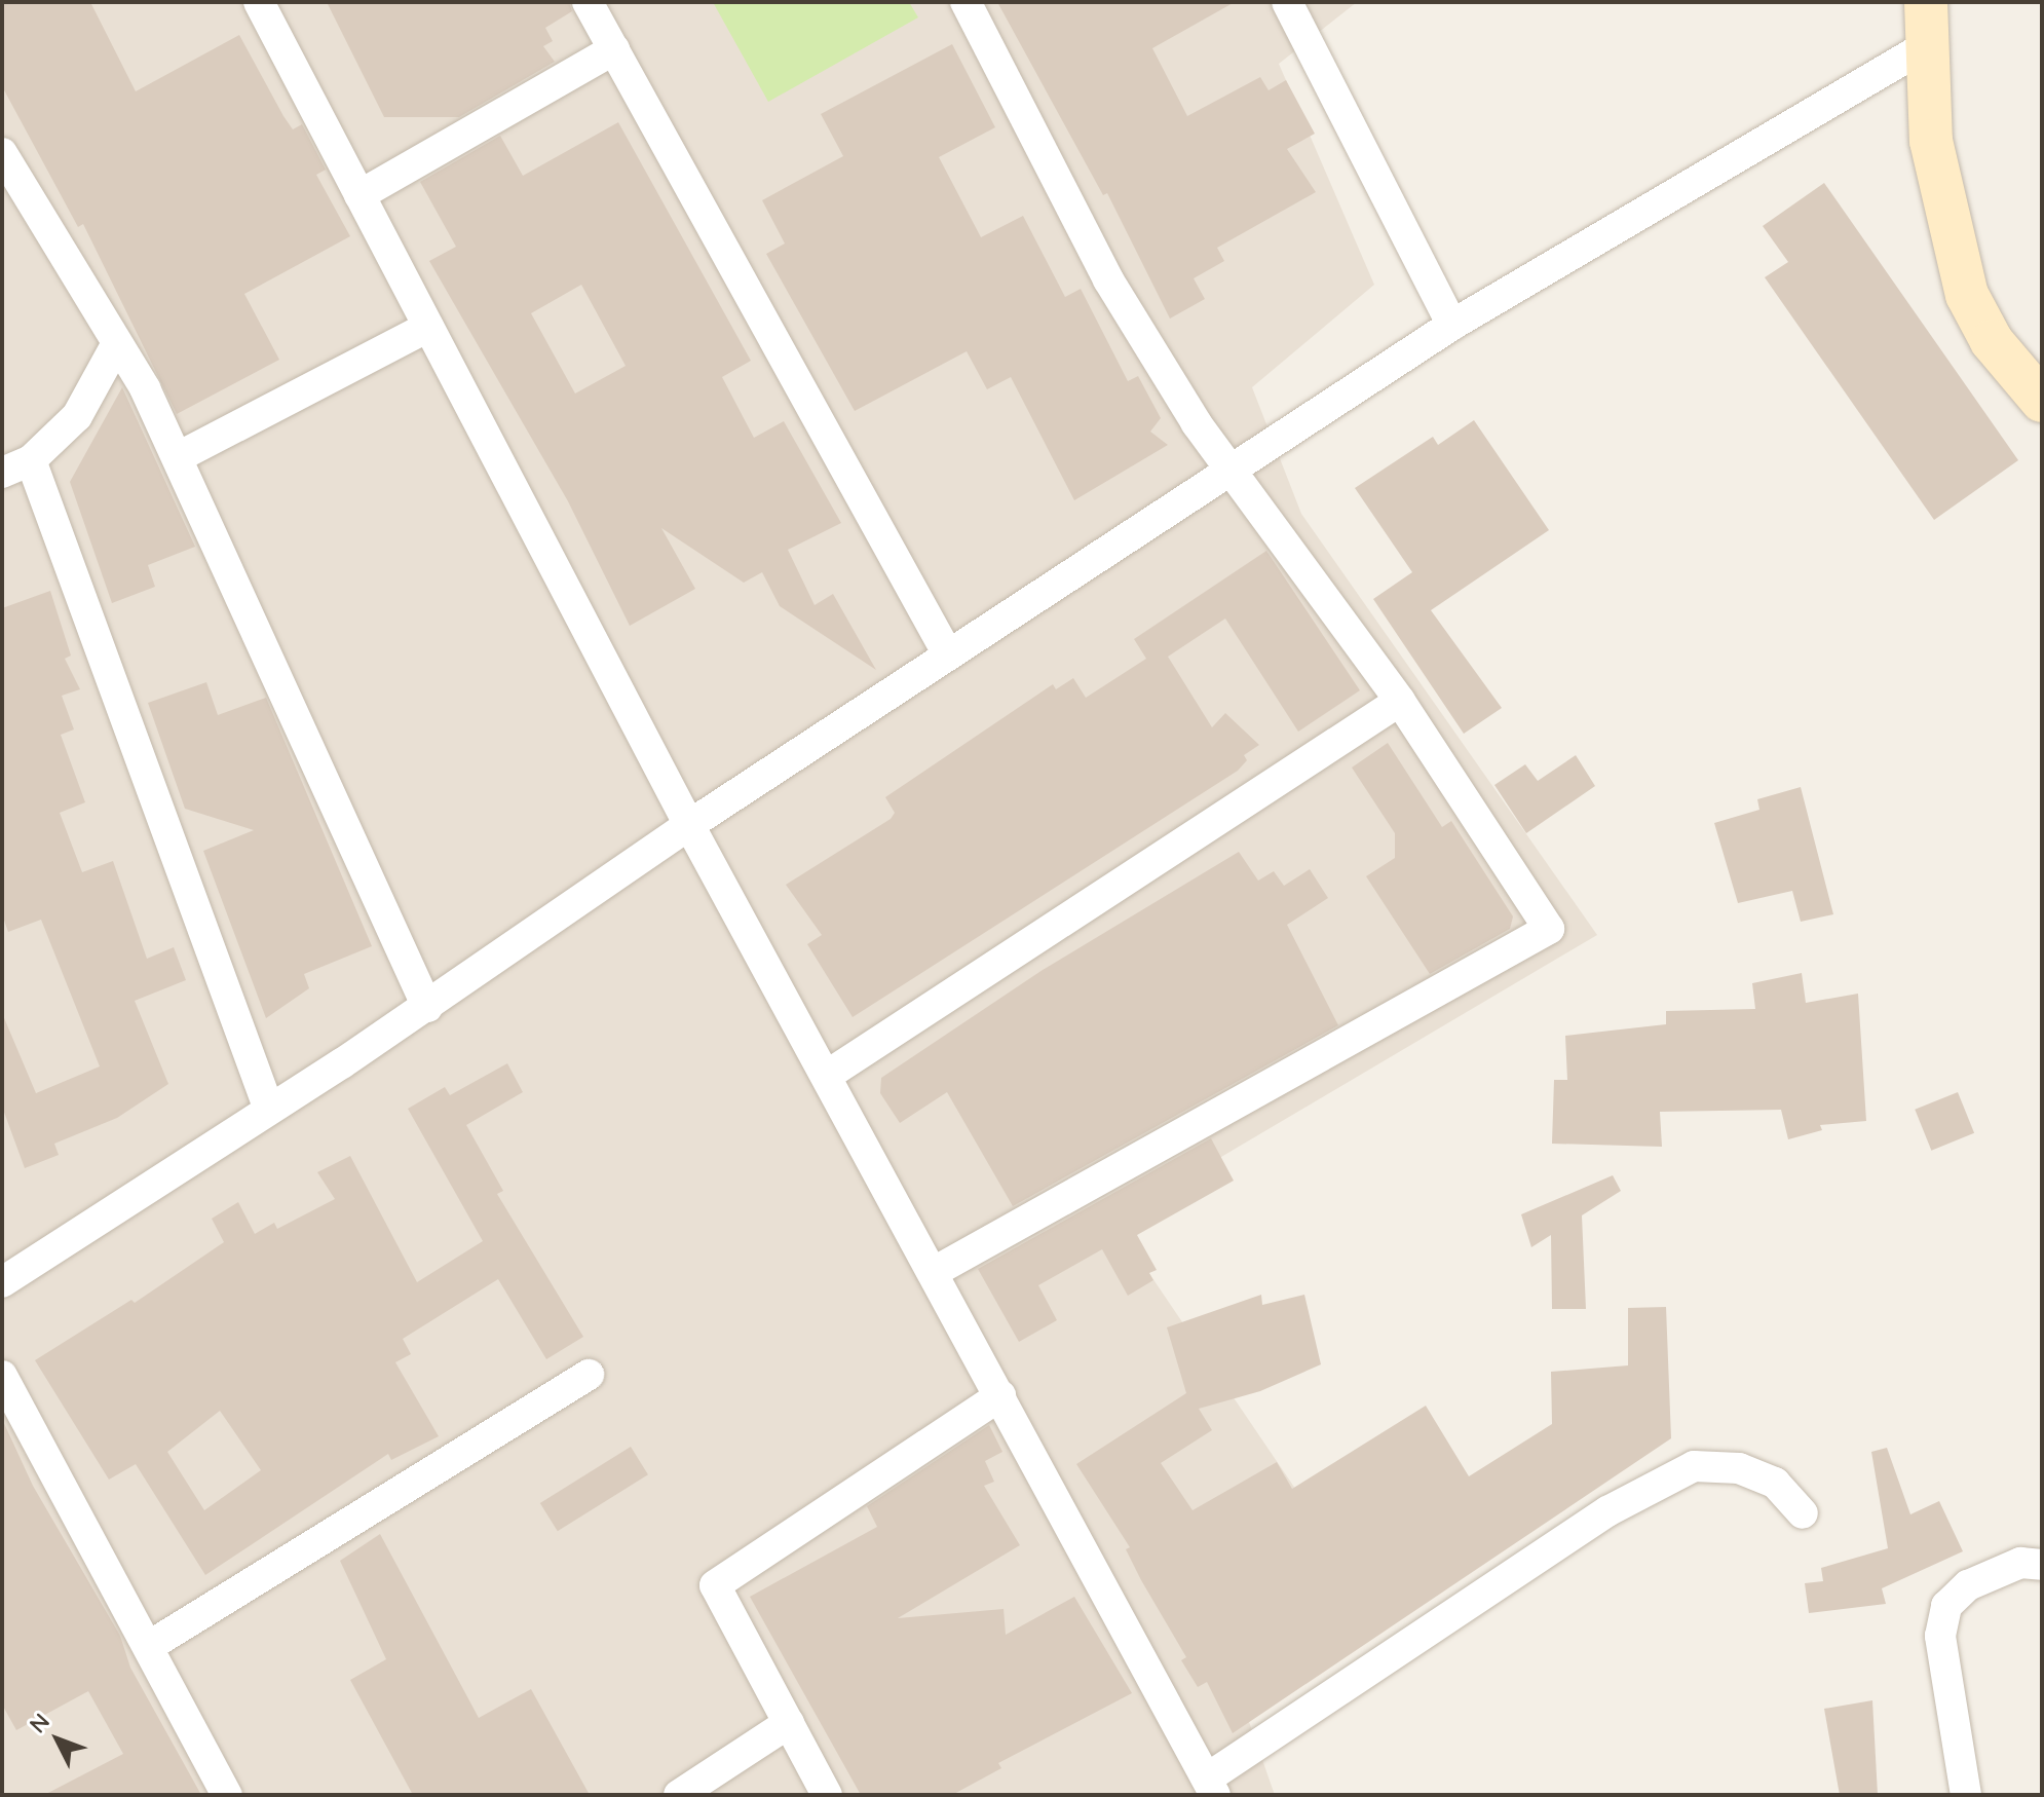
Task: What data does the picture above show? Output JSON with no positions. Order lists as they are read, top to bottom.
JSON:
{
  "north": "top left"
}
